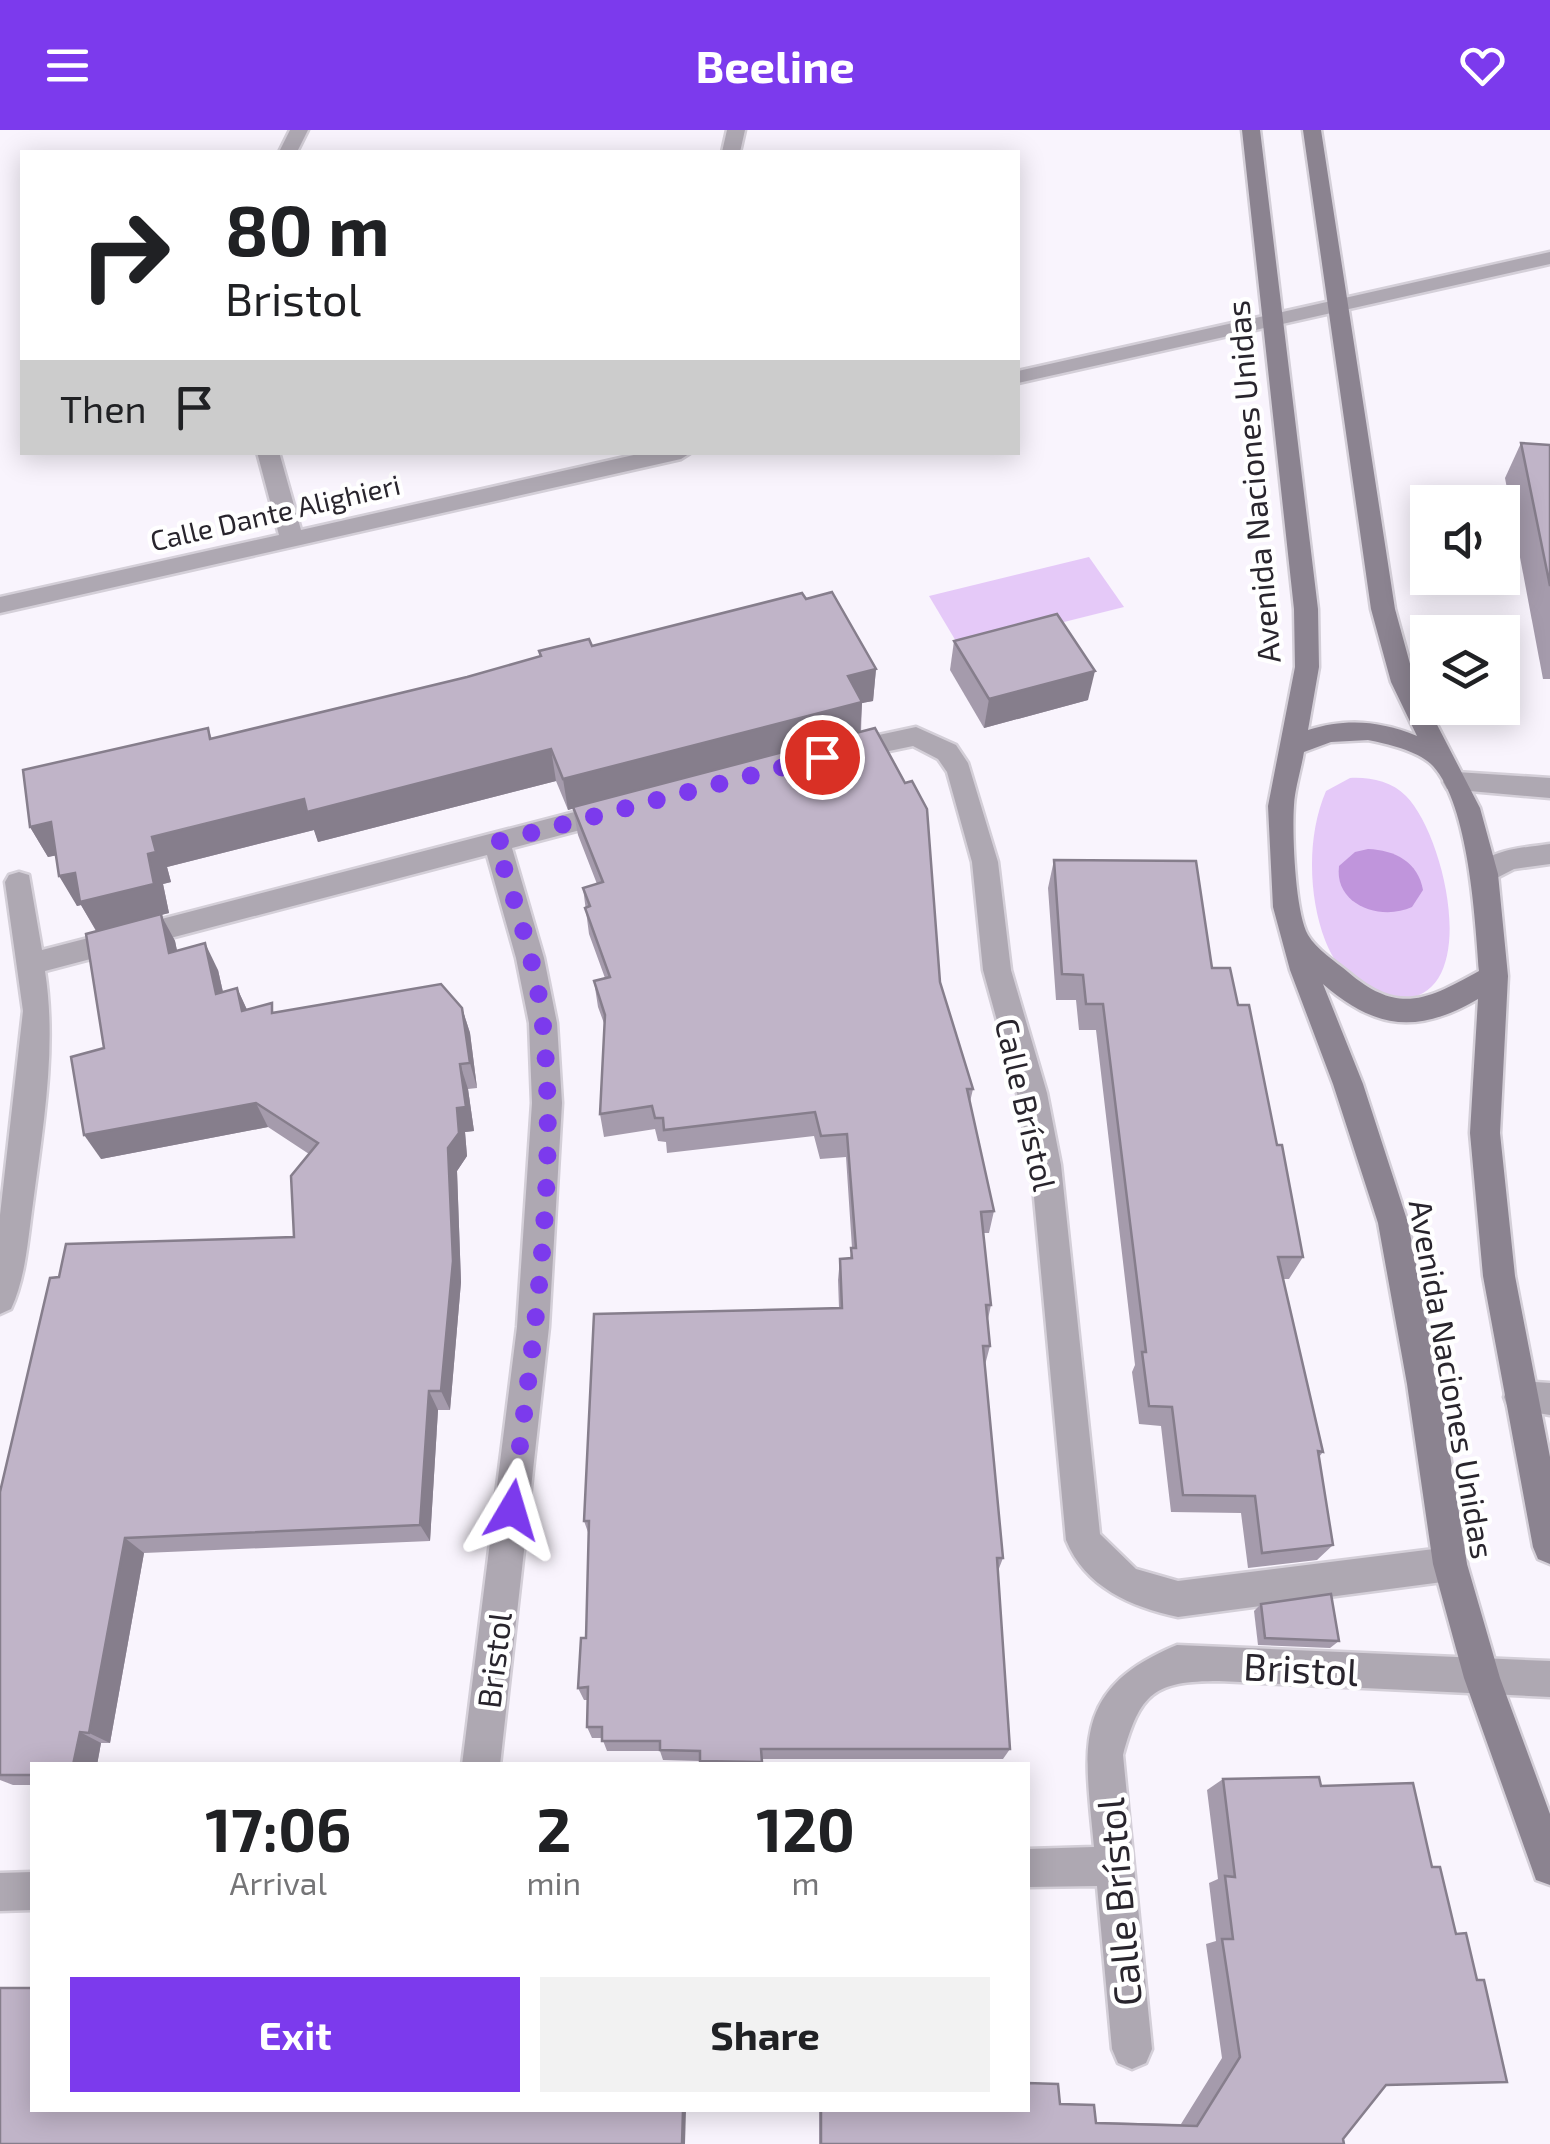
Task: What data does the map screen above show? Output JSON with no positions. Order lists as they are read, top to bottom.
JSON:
{
  "streets": {
    "street": [
      "Avenida Naciones Unidas",
      "Calle Dante Alighieri",
      "Calle Brístol",
      "Bristol"
    ]
  },
  "crossings": [
    ["Avenida Naciones Unidas", "Calle Brístol"],
    ["Avenida Naciones Unidas", "Bristol"],
    ["Calle Brístol", "Bristol"]
  ],
  "page": {
    "header": "Beeline",
    "turn": ["80 m", "Bristol"],
    "then": "Then",
    "eta": [
      "17:06",
      "Arrival",
      "2",
      "min",
      "120",
      "m"
    ],
    "buttons": ["Exit", "Share"]
  }
}
